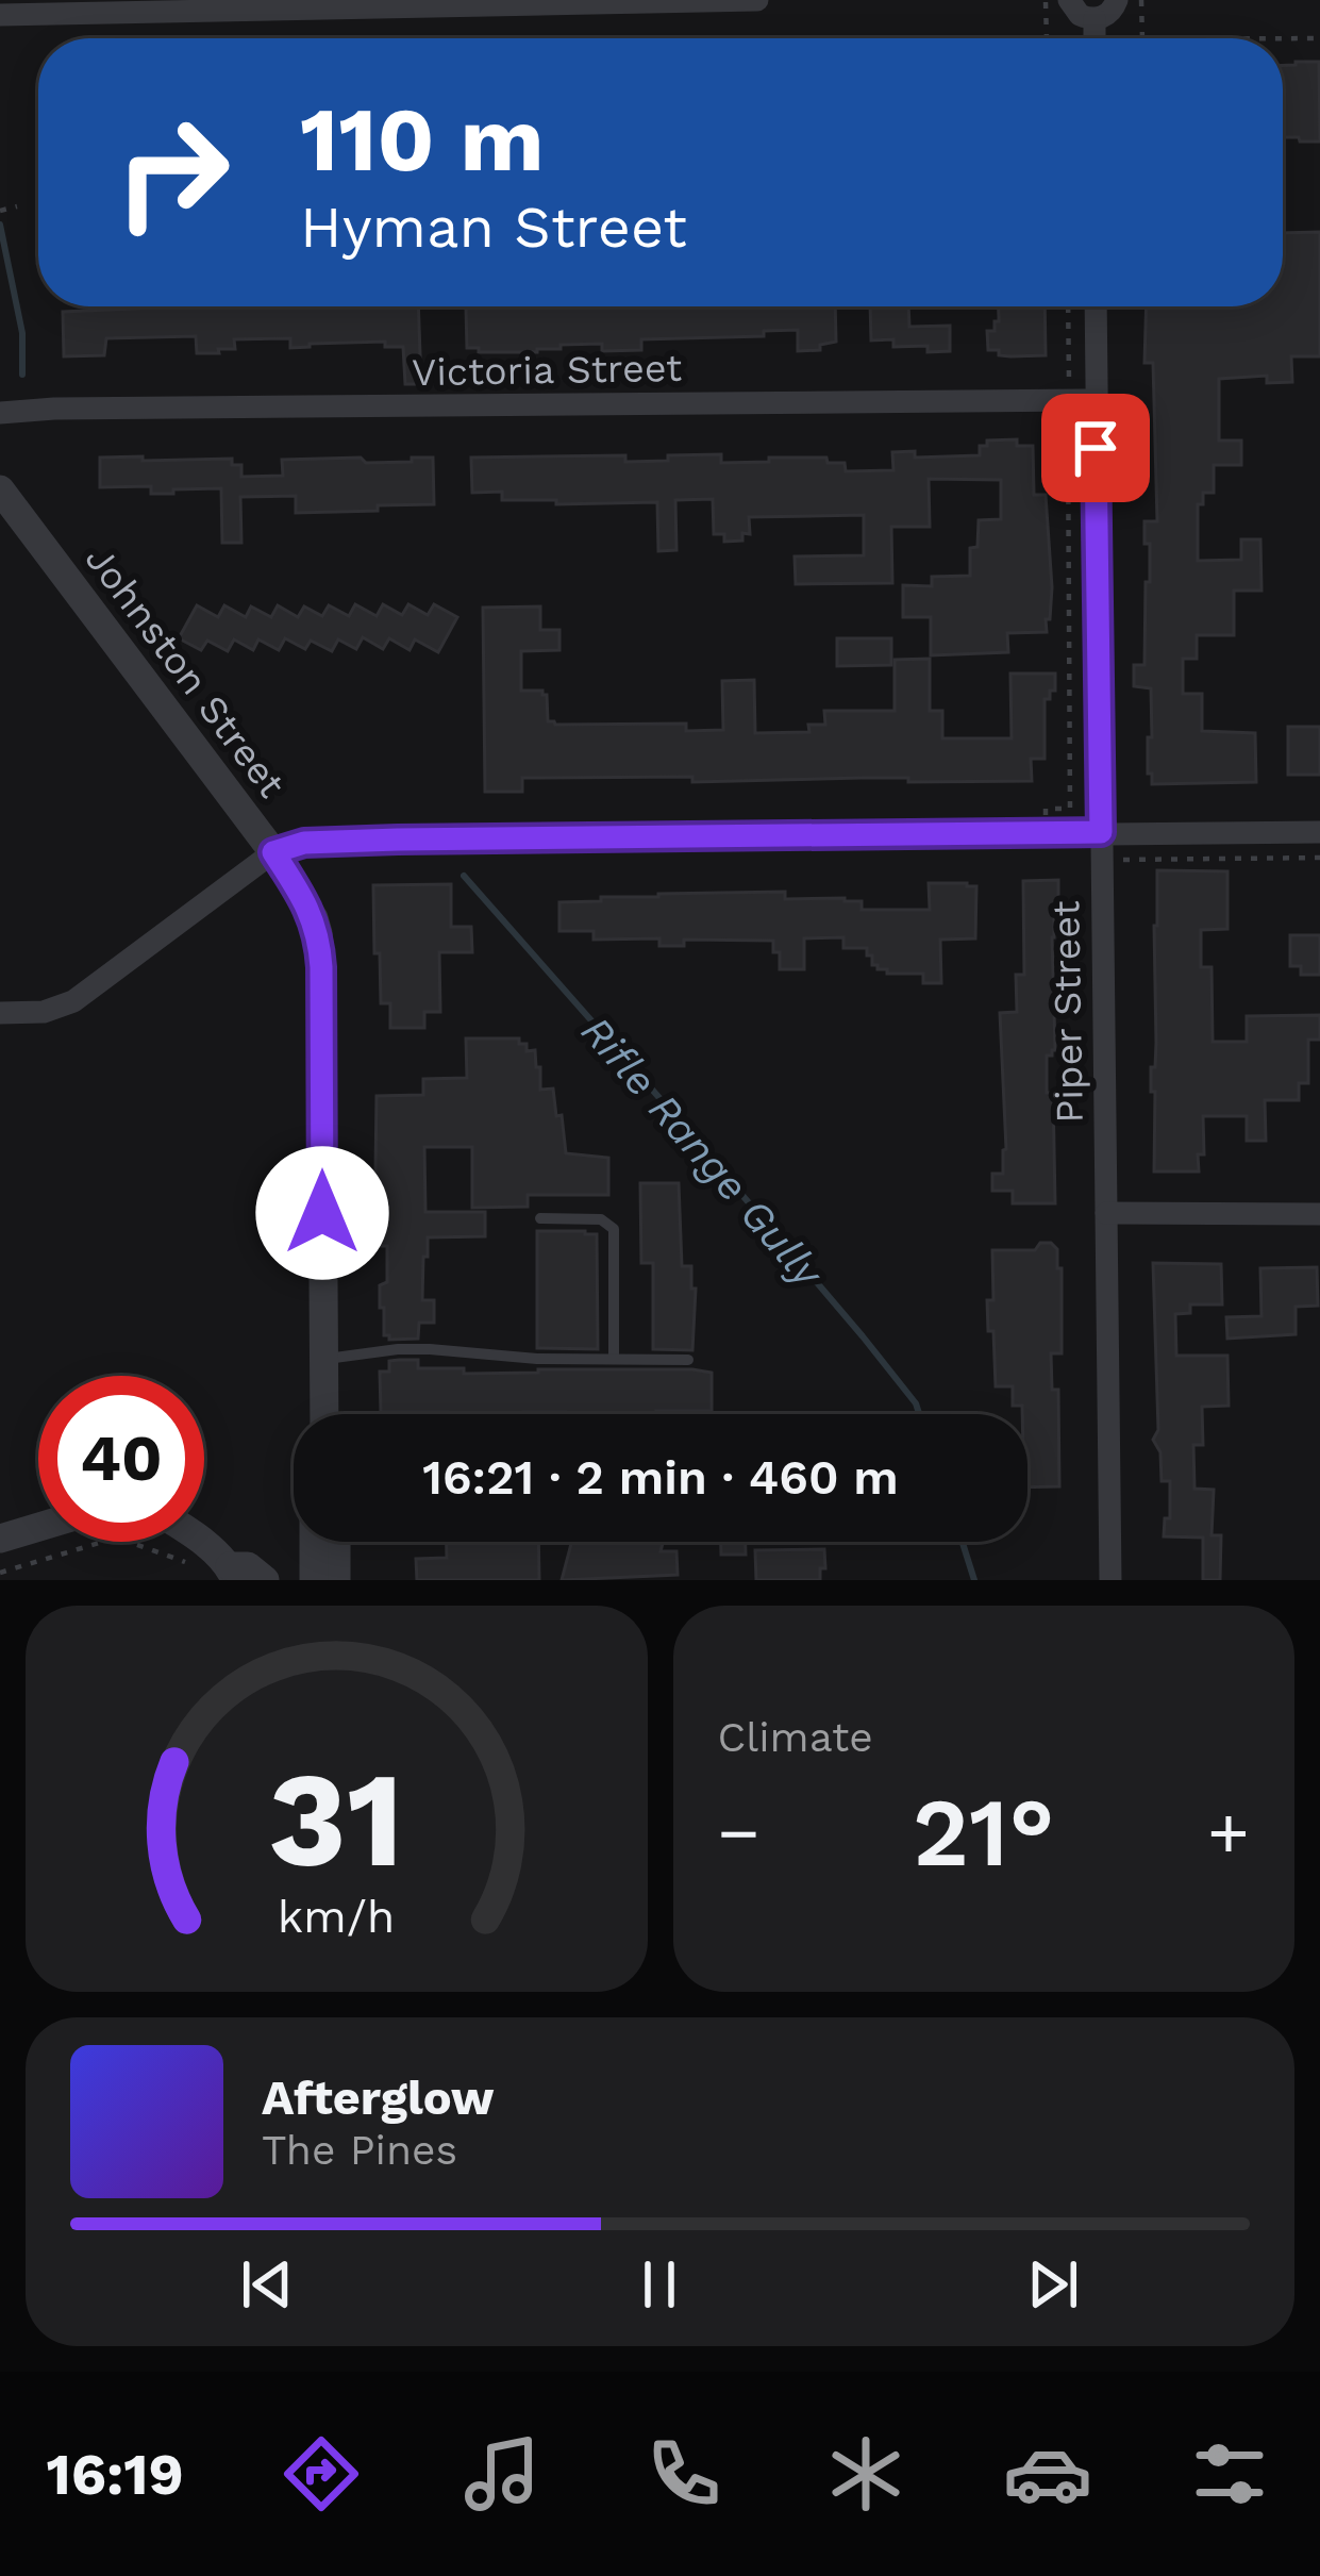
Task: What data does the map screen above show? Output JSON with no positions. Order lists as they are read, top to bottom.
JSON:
{
  "streets": {
    "street": ["Victoria Street", "Johnston Street", "Piper Street"]
  },
  "crossings": [
    ["Victoria Street", "Piper Street"]
  ],
  "water": ["Rifle Range Gully"],
  "page": {
    "turn": ["110 m", "Hyman Street"],
    "limit": "40",
    "trip": "16:21 · 2 min · 460 m",
    "tile": "Climate",
    "heat": ["−", "21°", "+"],
    "song": ["Afterglow", "The Pines"],
    "tabs": "16:19",
    "gauge": ["31", "km/h"]
  }
}
